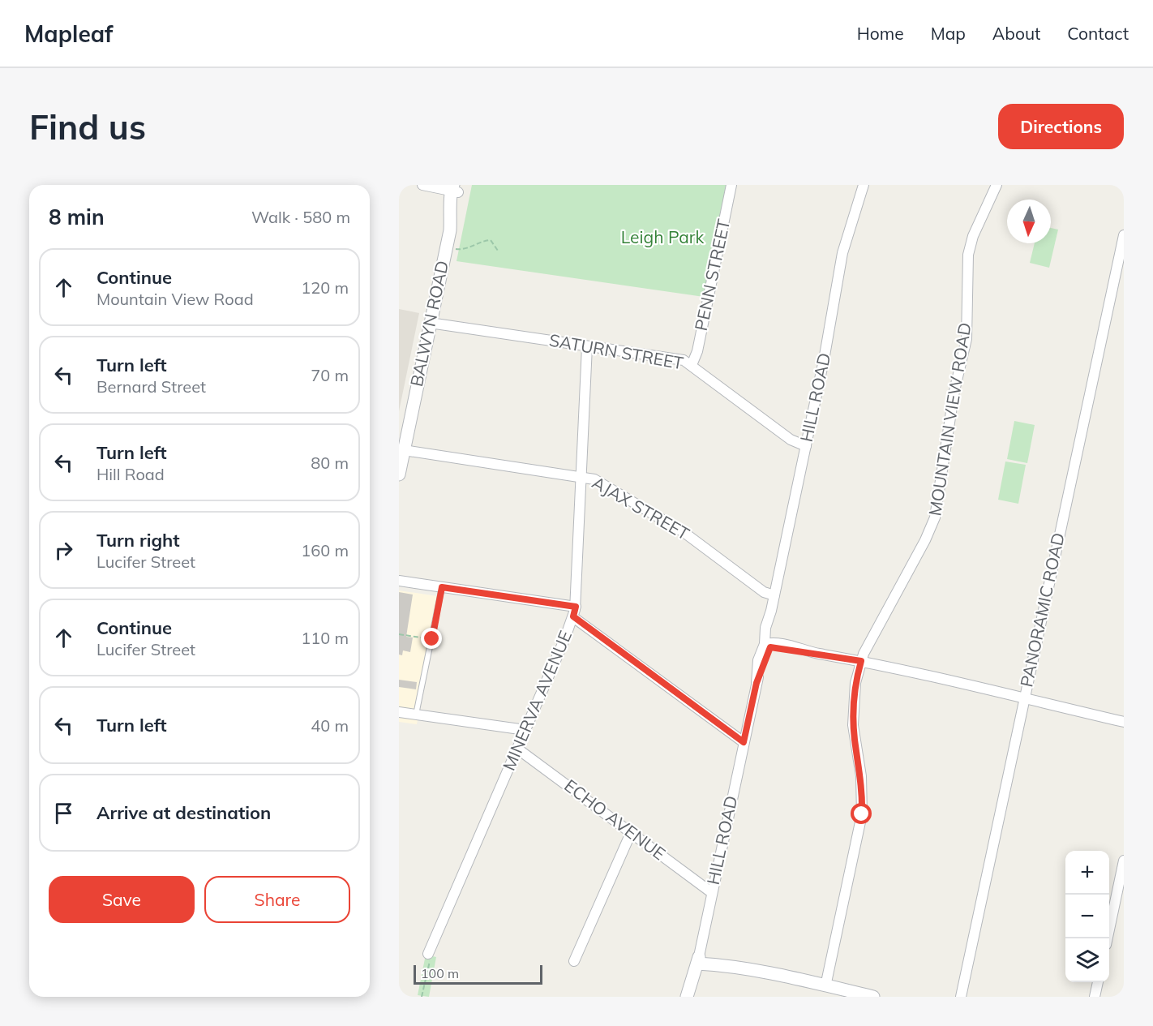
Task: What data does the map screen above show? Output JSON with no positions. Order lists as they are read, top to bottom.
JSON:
{
  "streets": {
    "street": [
      "PENN STREET",
      "BALWYN ROAD",
      "SATURN STREET",
      "HILL ROAD",
      "MOUNTAIN VIEW ROAD",
      "AJAX STREET",
      "PANORAMIC ROAD",
      "MINERVA AVENUE",
      "ECHO AVENUE"
    ]
  },
  "crossings": [
    ["PENN STREET", "SATURN STREET"],
    ["BALWYN ROAD", "SATURN STREET"],
    ["BALWYN ROAD", "AJAX STREET"],
    ["SATURN STREET", "HILL ROAD"],
    ["SATURN STREET", "MINERVA AVENUE"],
    ["HILL ROAD", "AJAX STREET"],
    ["HILL ROAD", "ECHO AVENUE"],
    ["AJAX STREET", "MINERVA AVENUE"],
    ["MINERVA AVENUE", "ECHO AVENUE"]
  ],
  "parks": ["Leigh Park"],
  "scale_bar": "100 m",
  "north": "bottom",
  "page": {
    "header": "Mapleaf",
    "nav": [
      "Home",
      "Map",
      "About",
      "Contact"
    ],
    "buttons": [
      "Directions",
      ["Save", "Share"]
    ],
    "title": "Find us",
    "heading": ["8 min", "Walk · 580 m"],
    "list": [
      ["Continue", "Mountain View Road", "120 m"],
      ["Turn left", "Bernard Street", "70 m"],
      ["Turn left", "Hill Road", "80 m"],
      ["Turn right", "Lucifer Street", "160 m"],
      ["Continue", "Lucifer Street", "110 m"],
      ["Turn left", "40 m"],
      "Arrive at destination"
    ],
    "map_buttons": ["+", "−"],
    "scale": "100 m"
  }
}
